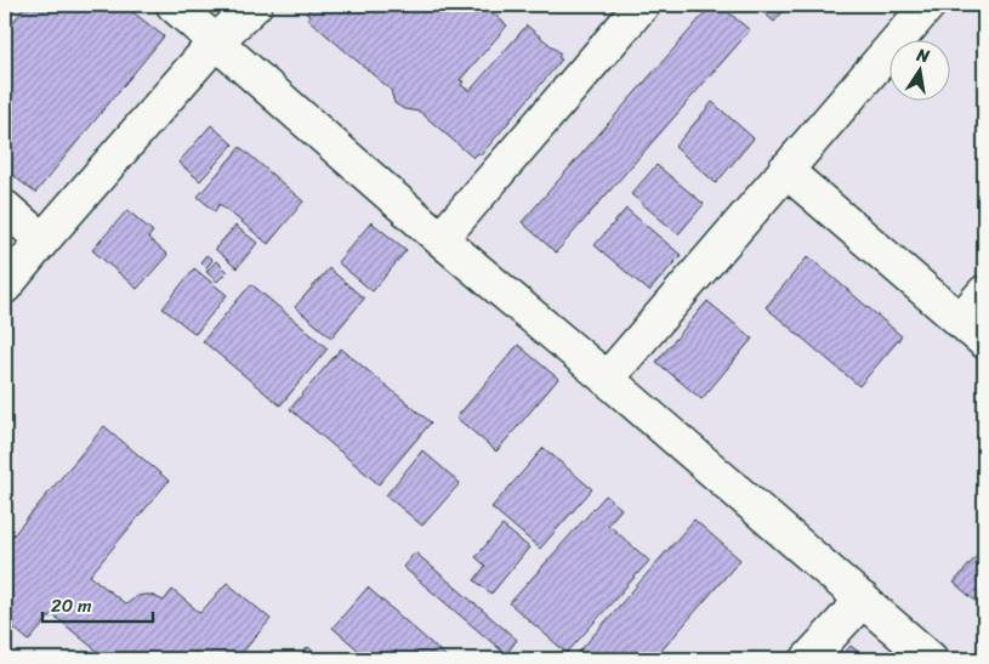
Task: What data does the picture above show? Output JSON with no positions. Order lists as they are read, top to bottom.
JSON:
{
  "scale_bar": "20 m",
  "north": "top"
}
